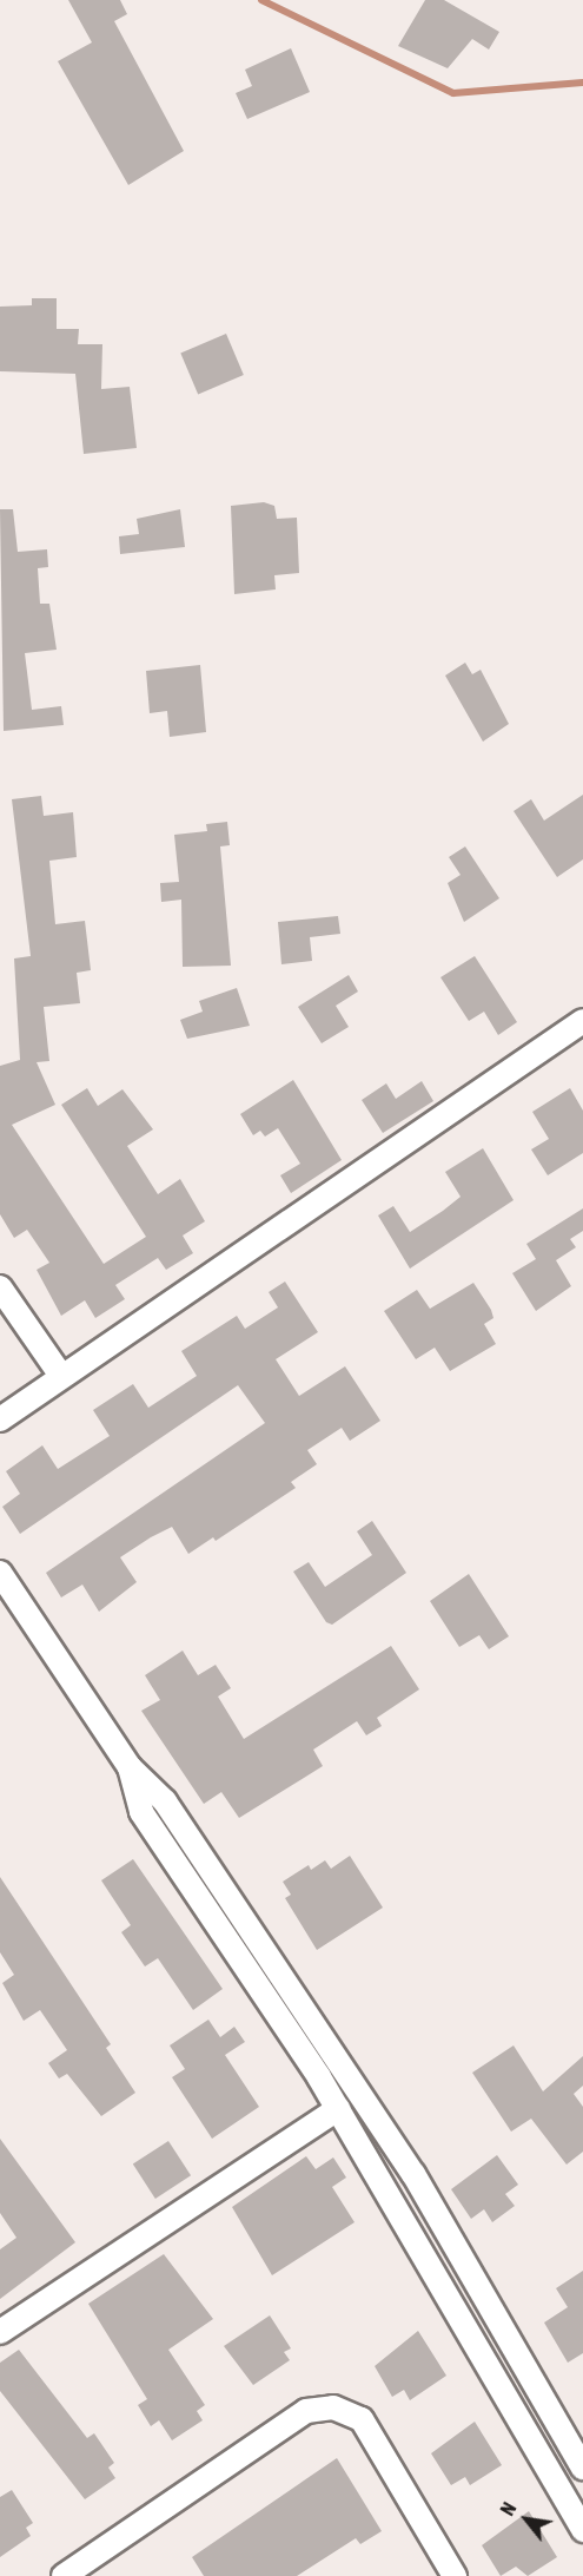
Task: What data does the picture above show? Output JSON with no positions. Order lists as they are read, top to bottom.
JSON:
{
  "north": "top left"
}
